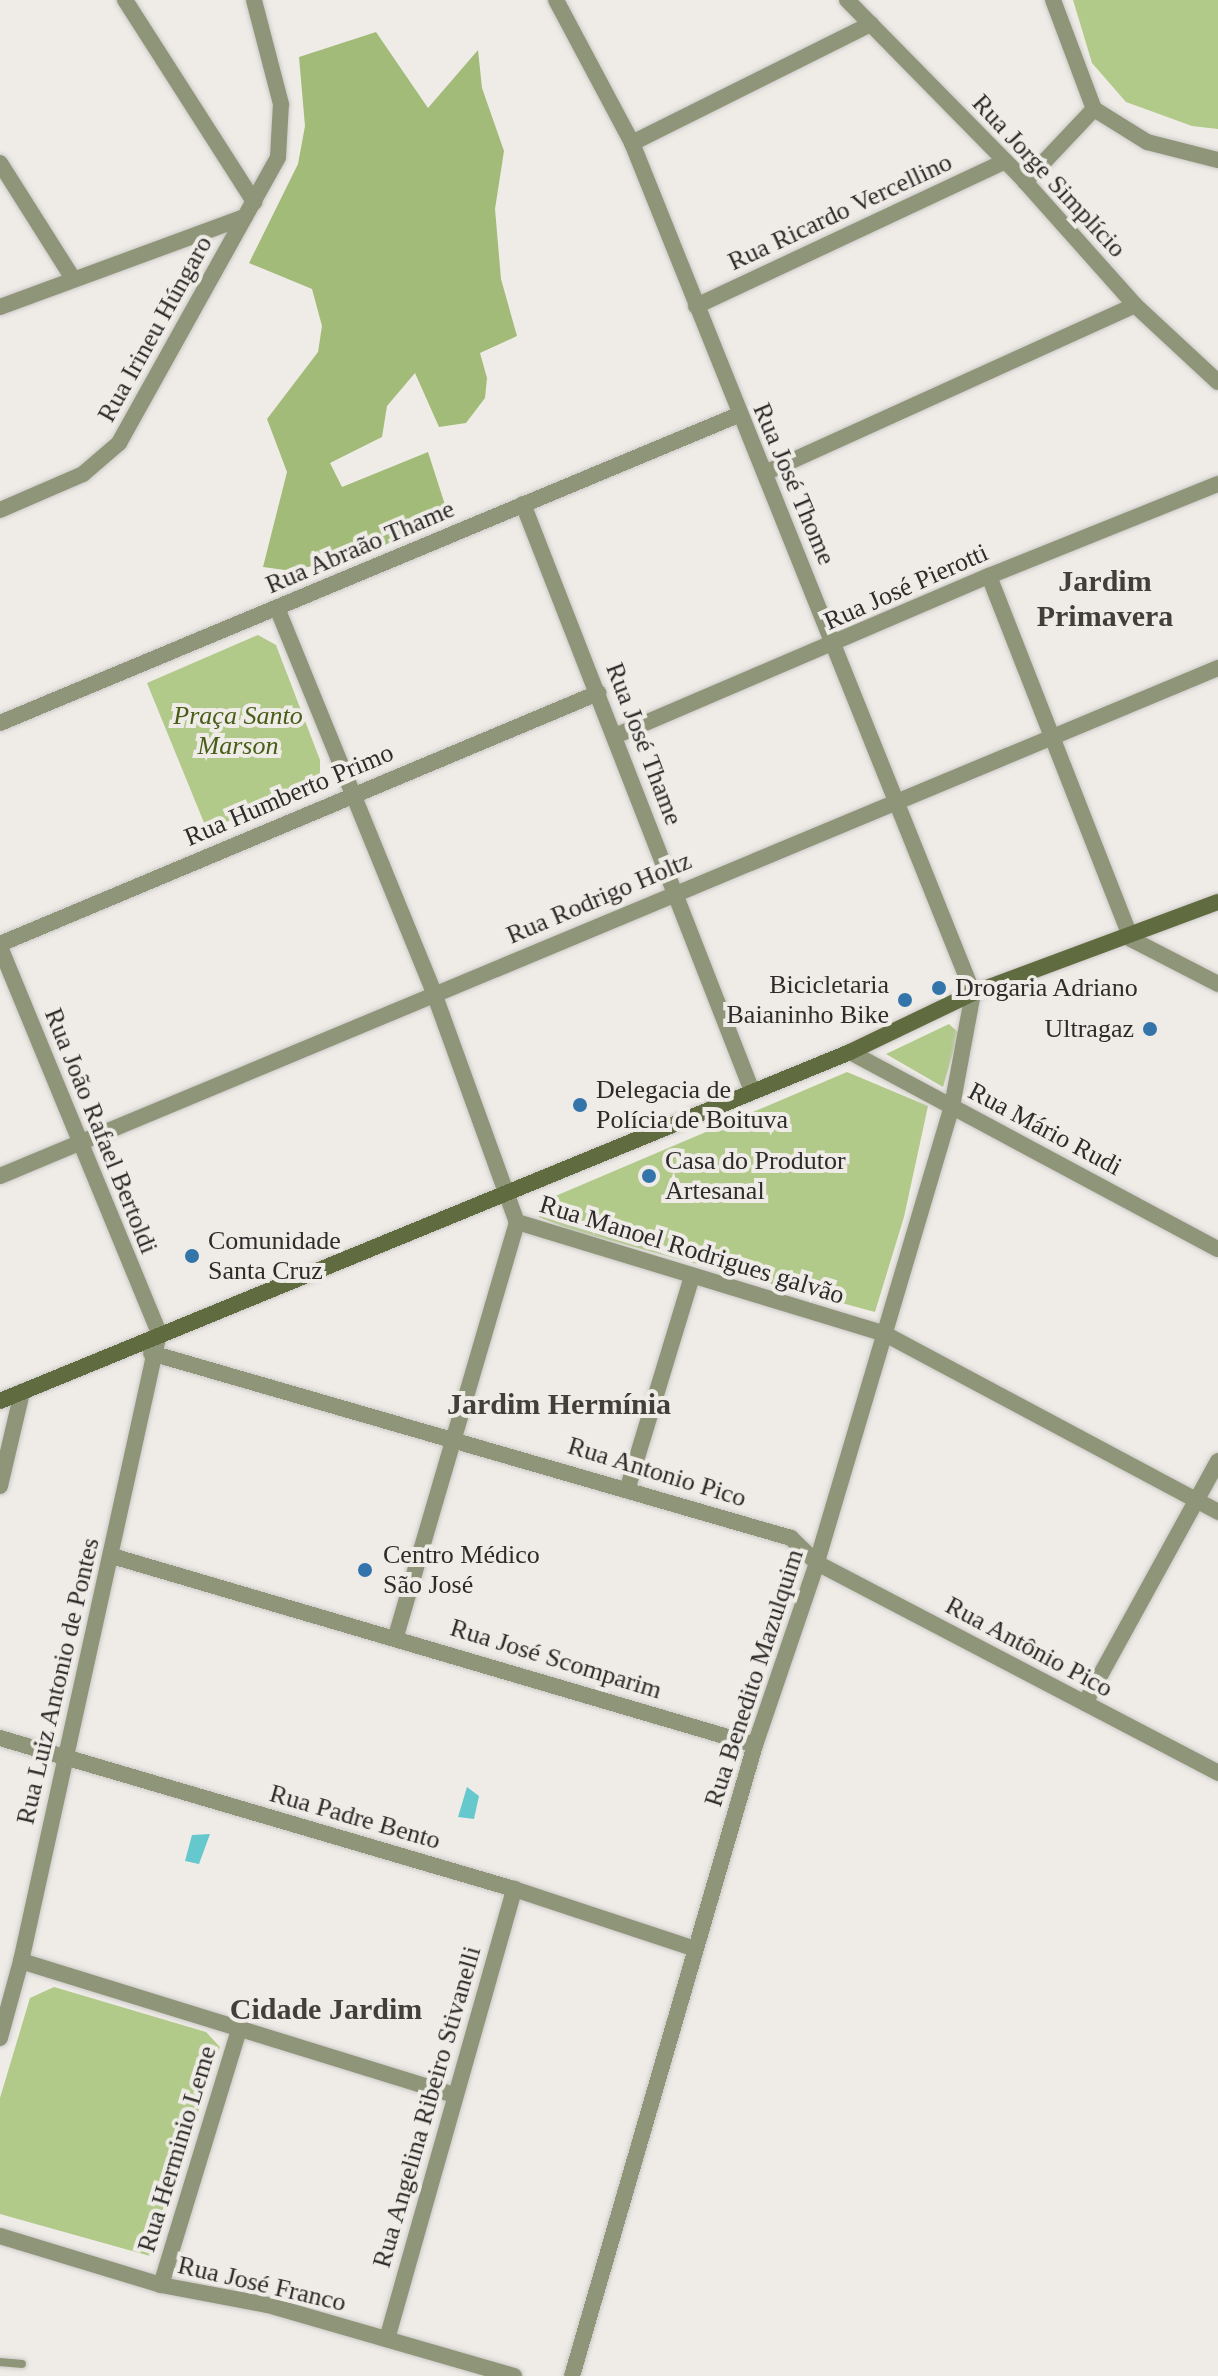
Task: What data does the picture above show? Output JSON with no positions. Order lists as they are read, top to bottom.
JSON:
{
  "streets": {
    "street": [
      "Rua Jorge Simplício",
      "Rua Ricardo Vercellino",
      "Rua Irineu Húngaro",
      "Rua José Thome",
      "Rua Abraão Thame",
      "Rua José Pierotti",
      "Rua José Thame",
      "Rua Humberto Primo",
      "Rua Rodrigo Holtz",
      "Rua Mário Rudi",
      "Rua João Rafael Bertoldi",
      "Rua Manoel Rodrigues galvão",
      "Rua Antonio Pico",
      "Rua Antônio Pico",
      "Rua José Scomparim",
      "Rua Benedito Mazulquim",
      "Rua Luiz Antonio de Pontes",
      "Rua Padre Bento",
      "Rua Angelina Ribeiro Stivanelli",
      "Rua Herminio Leme",
      "Rua José Franco"
    ]
  },
  "crossings": [
    ["Rua Jorge Simplício", "Rua Ricardo Vercellino"],
    ["Rua Ricardo Vercellino", "Rua José Thome"],
    ["Rua José Thome", "Rua Abraão Thame"],
    ["Rua José Thome", "Rua José Pierotti"],
    ["Rua José Thome", "Rua Rodrigo Holtz"],
    ["Rua José Thome", "Rua Benedito Mazulquim"],
    ["Rua Abraão Thame", "Rua José Thame"],
    ["Rua Abraão Thame", "Rua Manoel Rodrigues galvão"],
    ["Rua José Pierotti", "Rua José Thame"],
    ["Rua José Thame", "Rua Humberto Primo"],
    ["Rua José Thame", "Rua Rodrigo Holtz"],
    ["Rua Humberto Primo", "Rua João Rafael Bertoldi"],
    ["Rua Humberto Primo", "Rua Manoel Rodrigues galvão"],
    ["Rua Rodrigo Holtz", "Rua João Rafael Bertoldi"],
    ["Rua Rodrigo Holtz", "Rua Manoel Rodrigues galvão"],
    ["Rua Mário Rudi", "Rua Benedito Mazulquim"],
    ["Rua João Rafael Bertoldi", "Rua Luiz Antonio de Pontes"],
    ["Rua Manoel Rodrigues galvão", "Rua Benedito Mazulquim"],
    ["Rua Antonio Pico", "Rua Antônio Pico"],
    ["Rua Antonio Pico", "Rua Benedito Mazulquim"],
    ["Rua Antonio Pico", "Rua Luiz Antonio de Pontes"],
    ["Rua Antônio Pico", "Rua Benedito Mazulquim"],
    ["Rua José Scomparim", "Rua Benedito Mazulquim"],
    ["Rua José Scomparim", "Rua Luiz Antonio de Pontes"],
    ["Rua Benedito Mazulquim", "Rua Padre Bento"],
    ["Rua Luiz Antonio de Pontes", "Rua Padre Bento"],
    ["Rua Padre Bento", "Rua Angelina Ribeiro Stivanelli"],
    ["Rua Angelina Ribeiro Stivanelli", "Rua José Franco"],
    ["Rua Herminio Leme", "Rua José Franco"]
  ],
  "districts": ["Jardim Primavera", "Jardim Hermínia", "Cidade Jardim"],
  "parks": ["Praça Santo Marson"],
  "places": [
    "Drogaria Adriano",
    "Bicicletaria Baianinho Bike",
    "Ultragaz",
    "Delegacia de Polícia de Boituva",
    "Casa do Produtor Artesanal",
    "Comunidade Santa Cruz",
    "Centro Médico São José"
  ]
}
